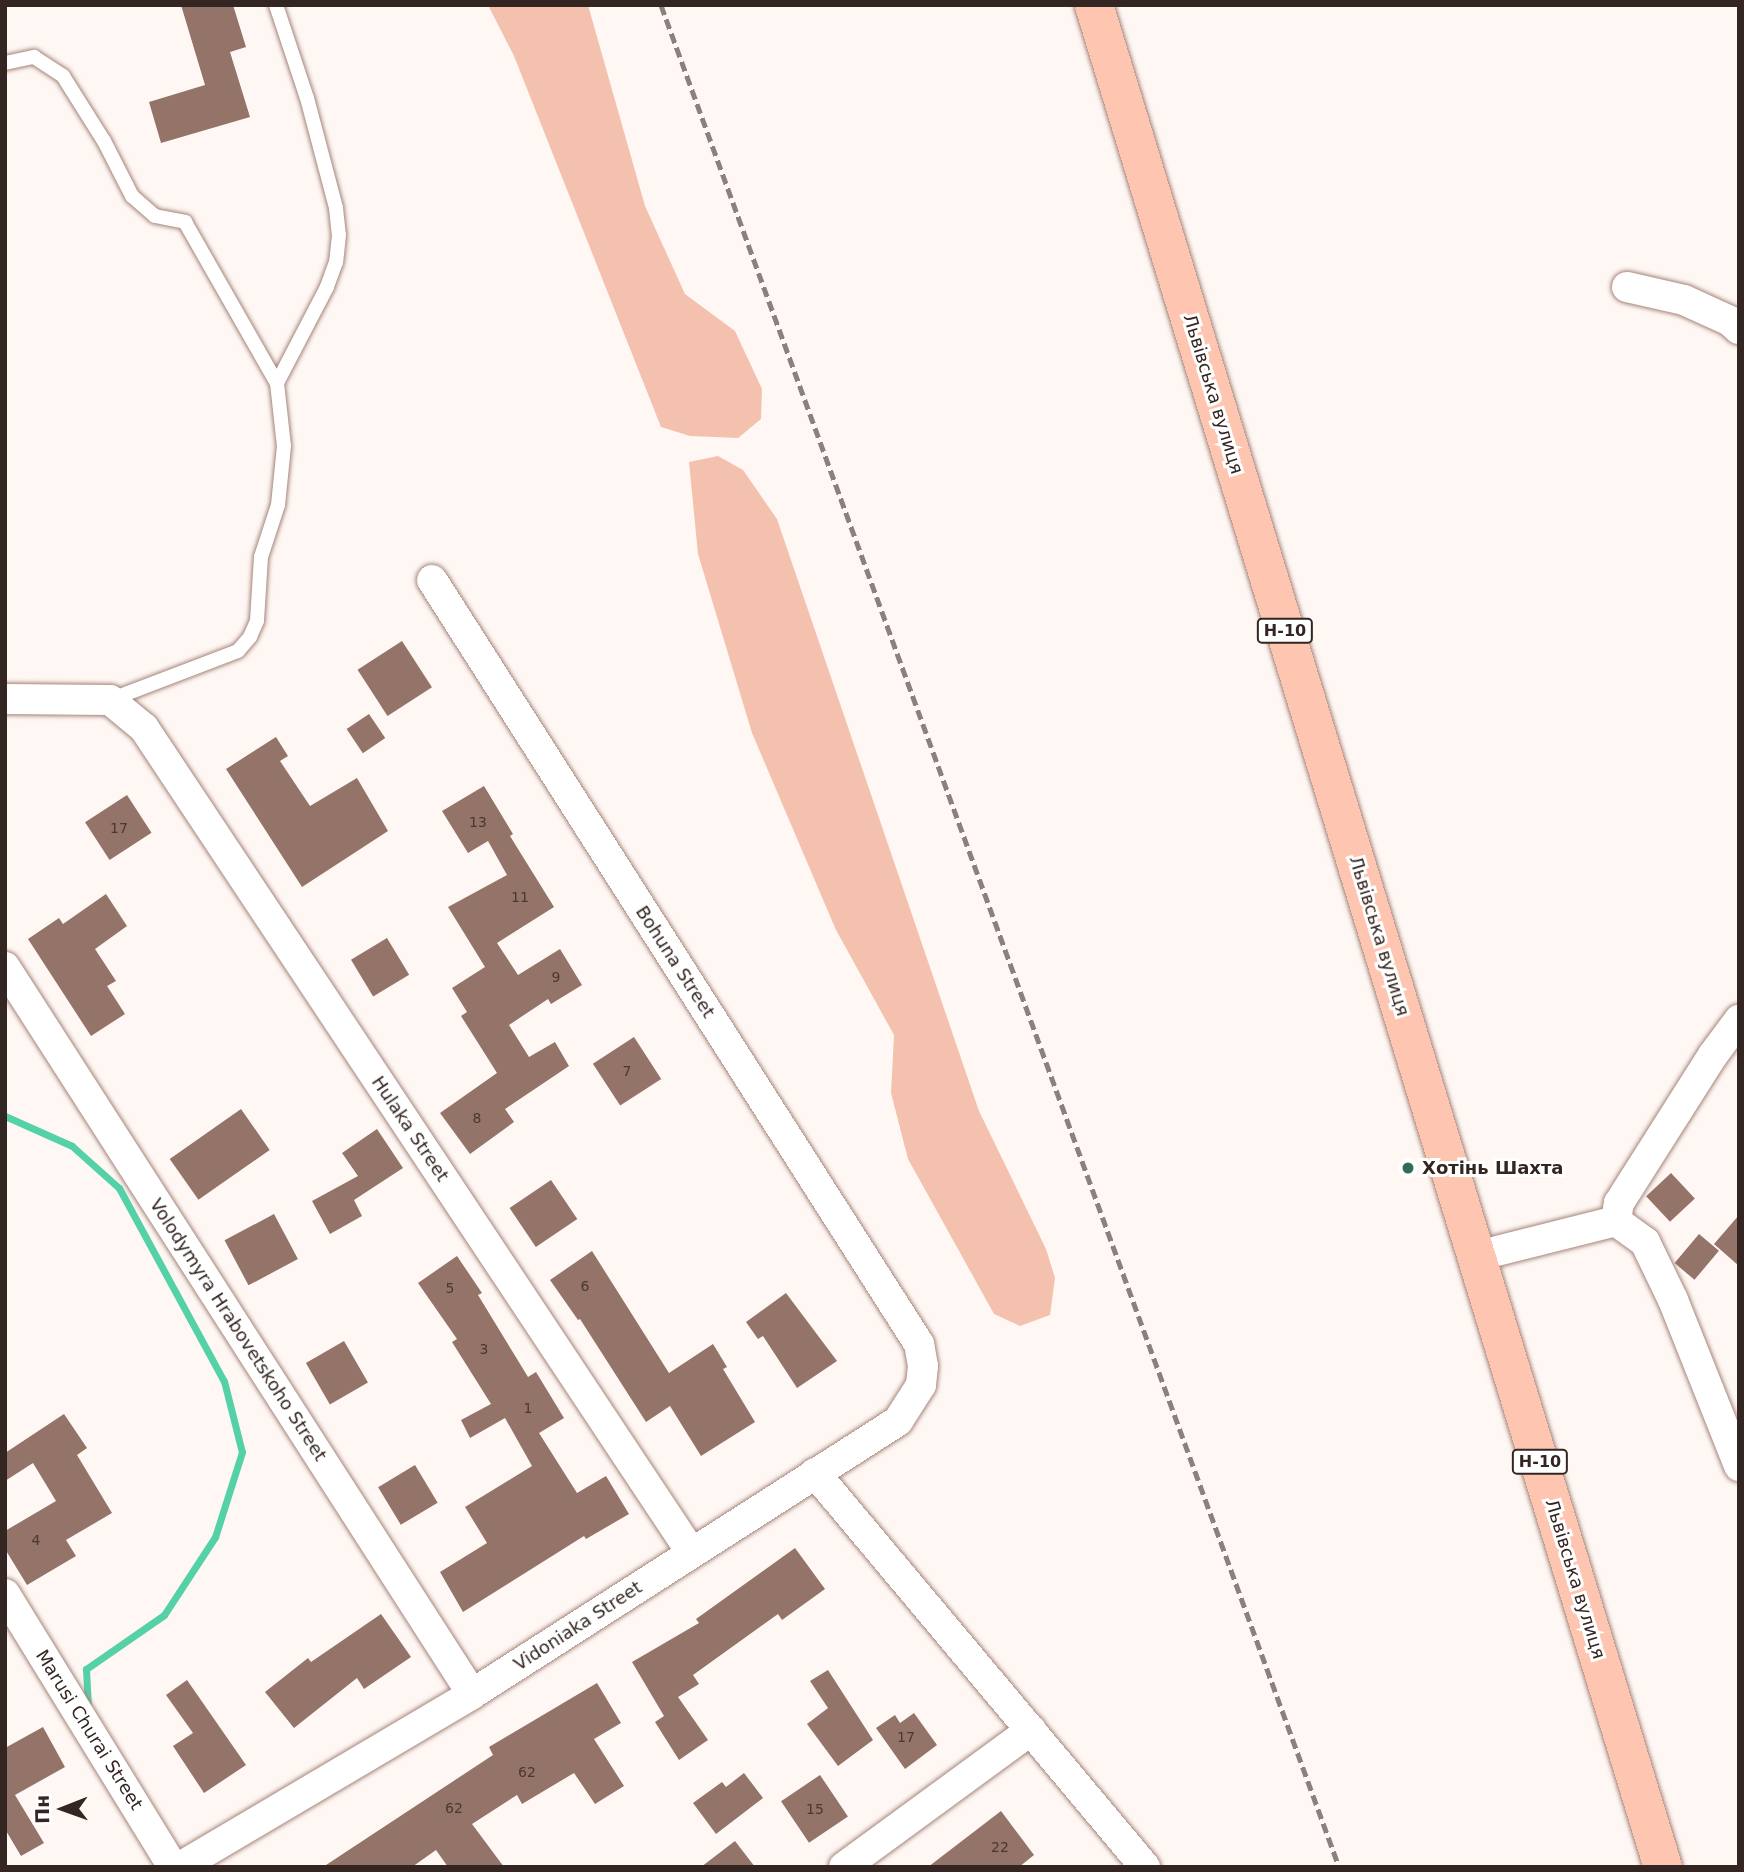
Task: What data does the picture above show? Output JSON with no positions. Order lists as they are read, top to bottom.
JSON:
{
  "streets": {
    "main road": ["Львівська вулиця", "Н-10"],
    "street": [
      "Bohuna Street",
      "Hulaka Street",
      "Volodymyra Hrabovetskoho Street",
      "Vidoniaka Street",
      "Marusi Churai Street"
    ]
  },
  "crossings": [
    ["Bohuna Street", "Vidoniaka Street"],
    ["Hulaka Street", "Vidoniaka Street"],
    ["Volodymyra Hrabovetskoho Street", "Vidoniaka Street"]
  ],
  "places": ["Хотінь Шахта"],
  "house_numbers": [
    "13",
    "17",
    "11",
    "9",
    "7",
    "8",
    "6",
    "5",
    "3",
    "1",
    "4",
    "17",
    "62",
    "62",
    "15",
    "22"
  ],
  "north": "left"
}
